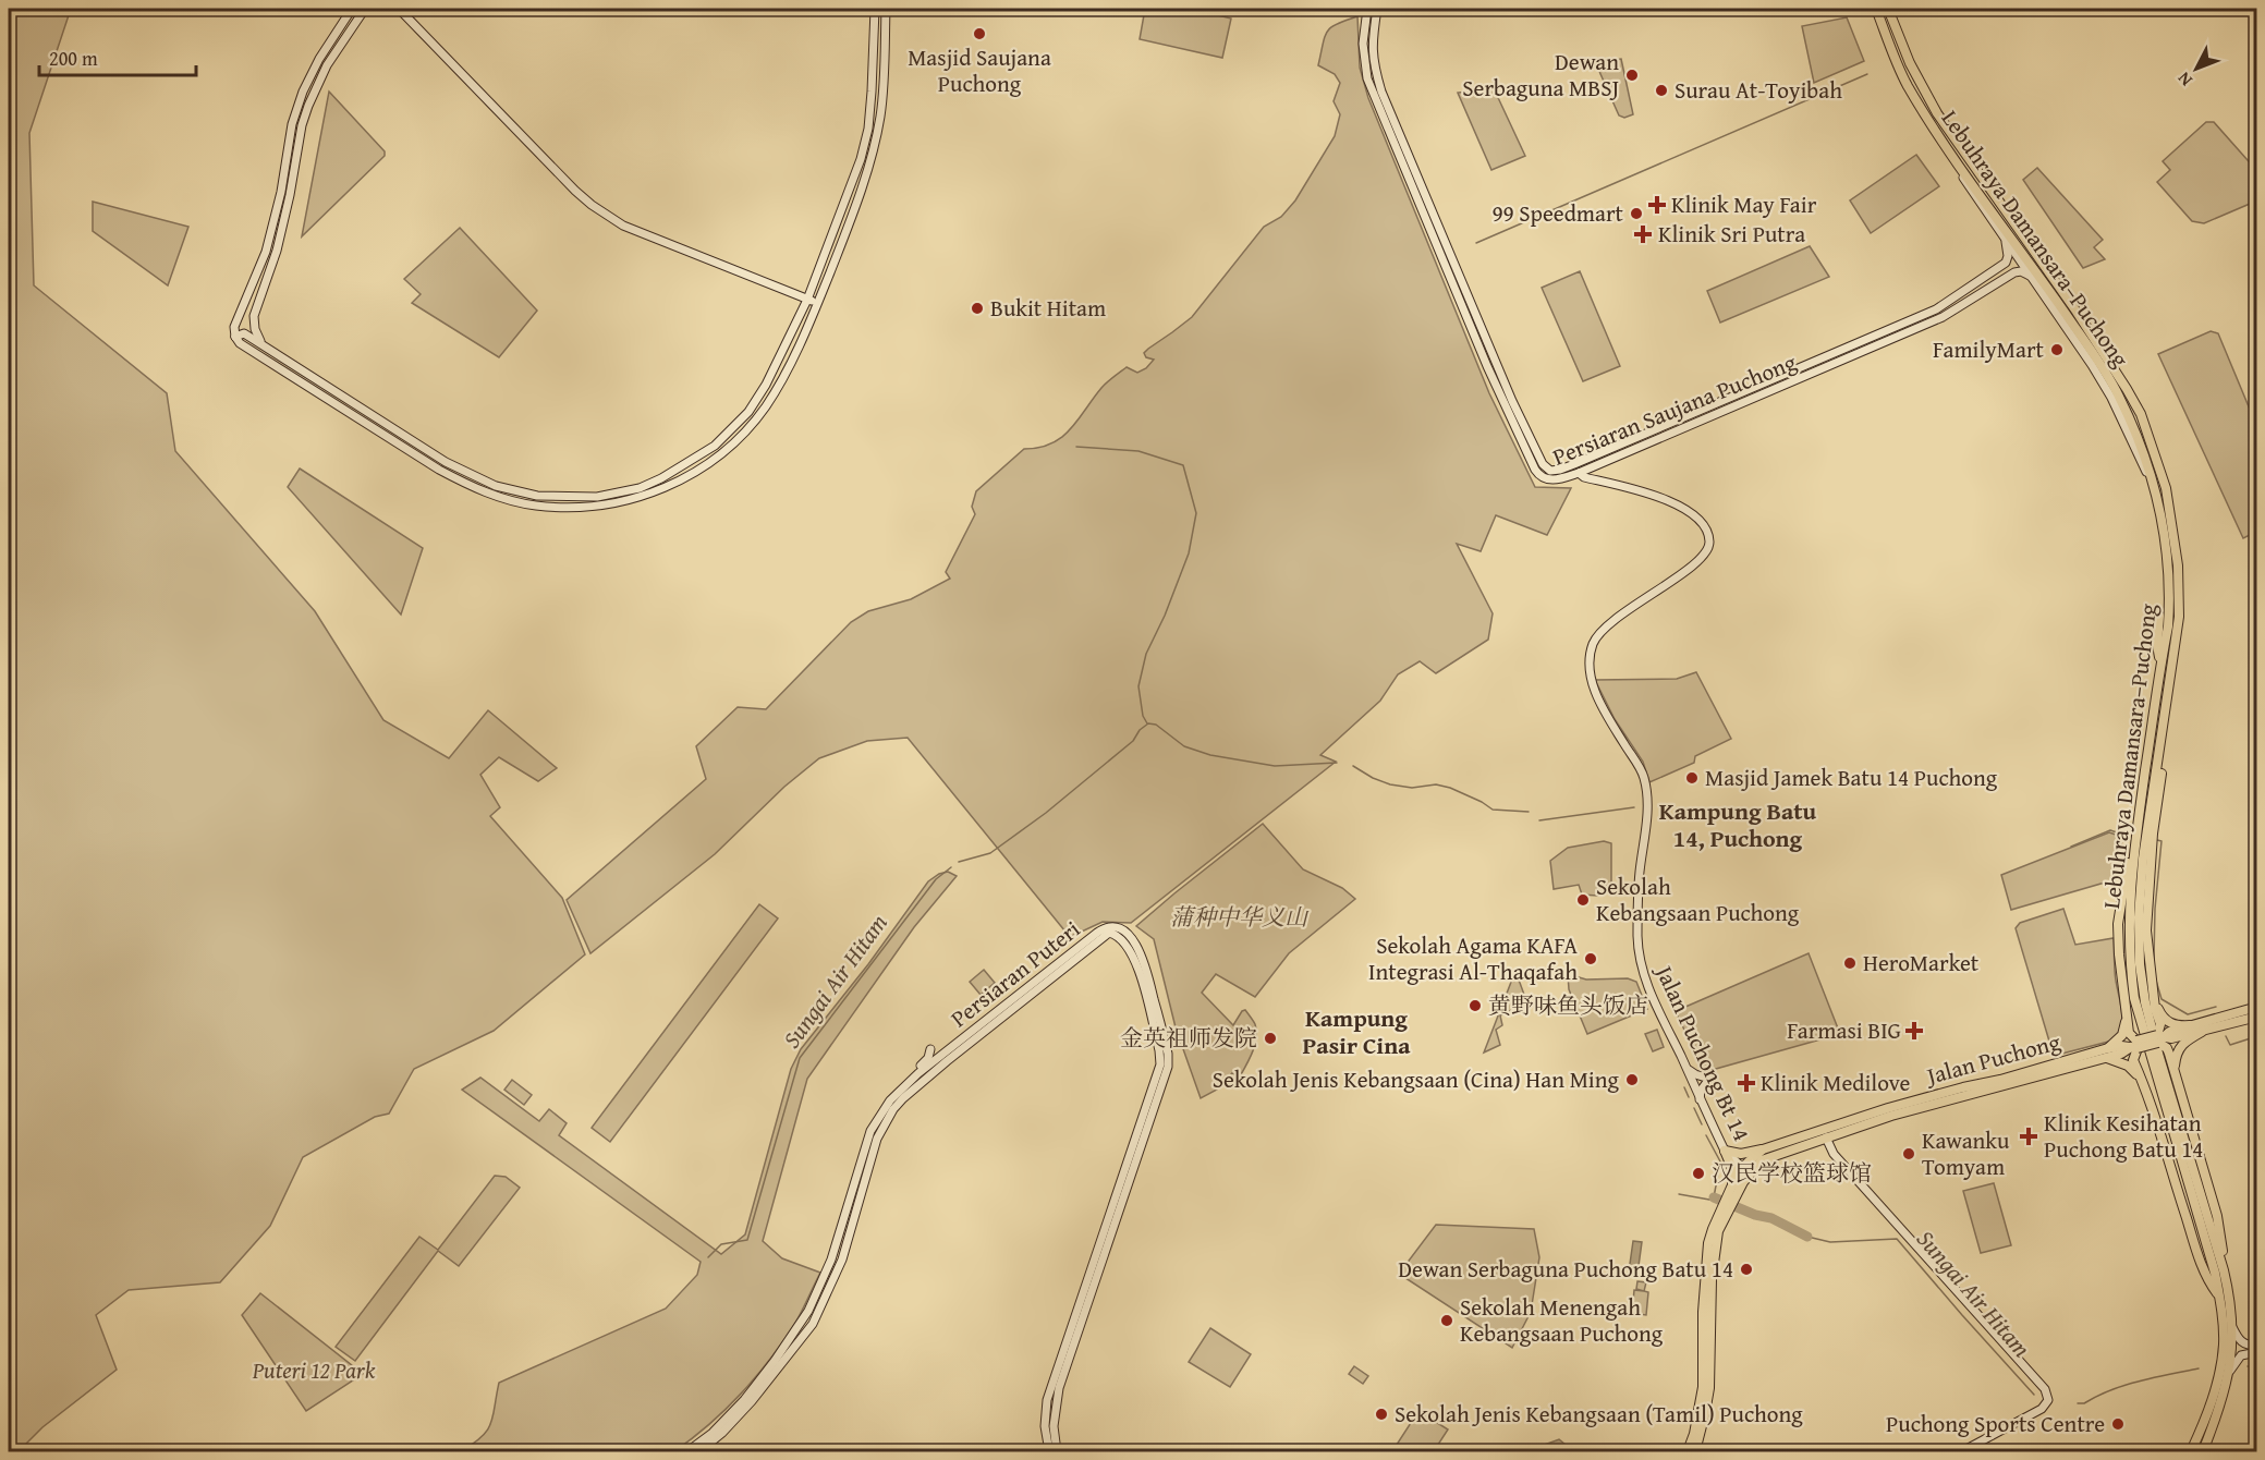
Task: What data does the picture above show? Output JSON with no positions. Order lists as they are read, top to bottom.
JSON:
{
  "streets": {
    "highway": ["Lebuhraya Damansara–Puchong"],
    "main road": ["Jalan Puchong"],
    "street": ["Persiaran Saujana Puchong", "Persiaran Puteri", "Jalan Puchong Bt 14"]
  },
  "crossings": [
    ["Persiaran Saujana Puchong", "Jalan Puchong Bt 14"],
    ["Jalan Puchong Bt 14", "Jalan Puchong"]
  ],
  "districts": ["Kampung Batu 14, Puchong", "Kampung Pasir Cina"],
  "water": ["Sungai Air Hitam"],
  "parks": ["蒲种中华义山", "Puteri 12 Park"],
  "places": {
    "other": [
      "Masjid Saujana Puchong",
      "Dewan Serbaguna MBSJ",
      "Surau At-Toyibah",
      "99 Speedmart",
      "Bukit Hitam",
      "FamilyMart",
      "Masjid Jamek Batu 14 Puchong",
      "Sekolah Kebangsaan Puchong",
      "Sekolah Agama KAFA Integrasi Al-Thaqafah",
      "HeroMarket",
      "黄野味鱼头饭店",
      "金英祖师发院",
      "Sekolah Jenis Kebangsaan (Cina) Han Ming",
      "Kawanku Tomyam",
      "汉民学校篮球馆",
      "Dewan Serbaguna Puchong Batu 14",
      "Sekolah Menengah Kebangsaan Puchong",
      "Sekolah Jenis Kebangsaan (Tamil) Puchong",
      "Puchong Sports Centre"
    ],
    "health": [
      "Klinik May Fair",
      "Klinik Sri Putra",
      "Farmasi BIG",
      "Klinik Medilove",
      "Klinik Kesihatan Puchong Batu 14"
    ]
  },
  "scale_bar": "200 m",
  "north": "bottom left"
}
